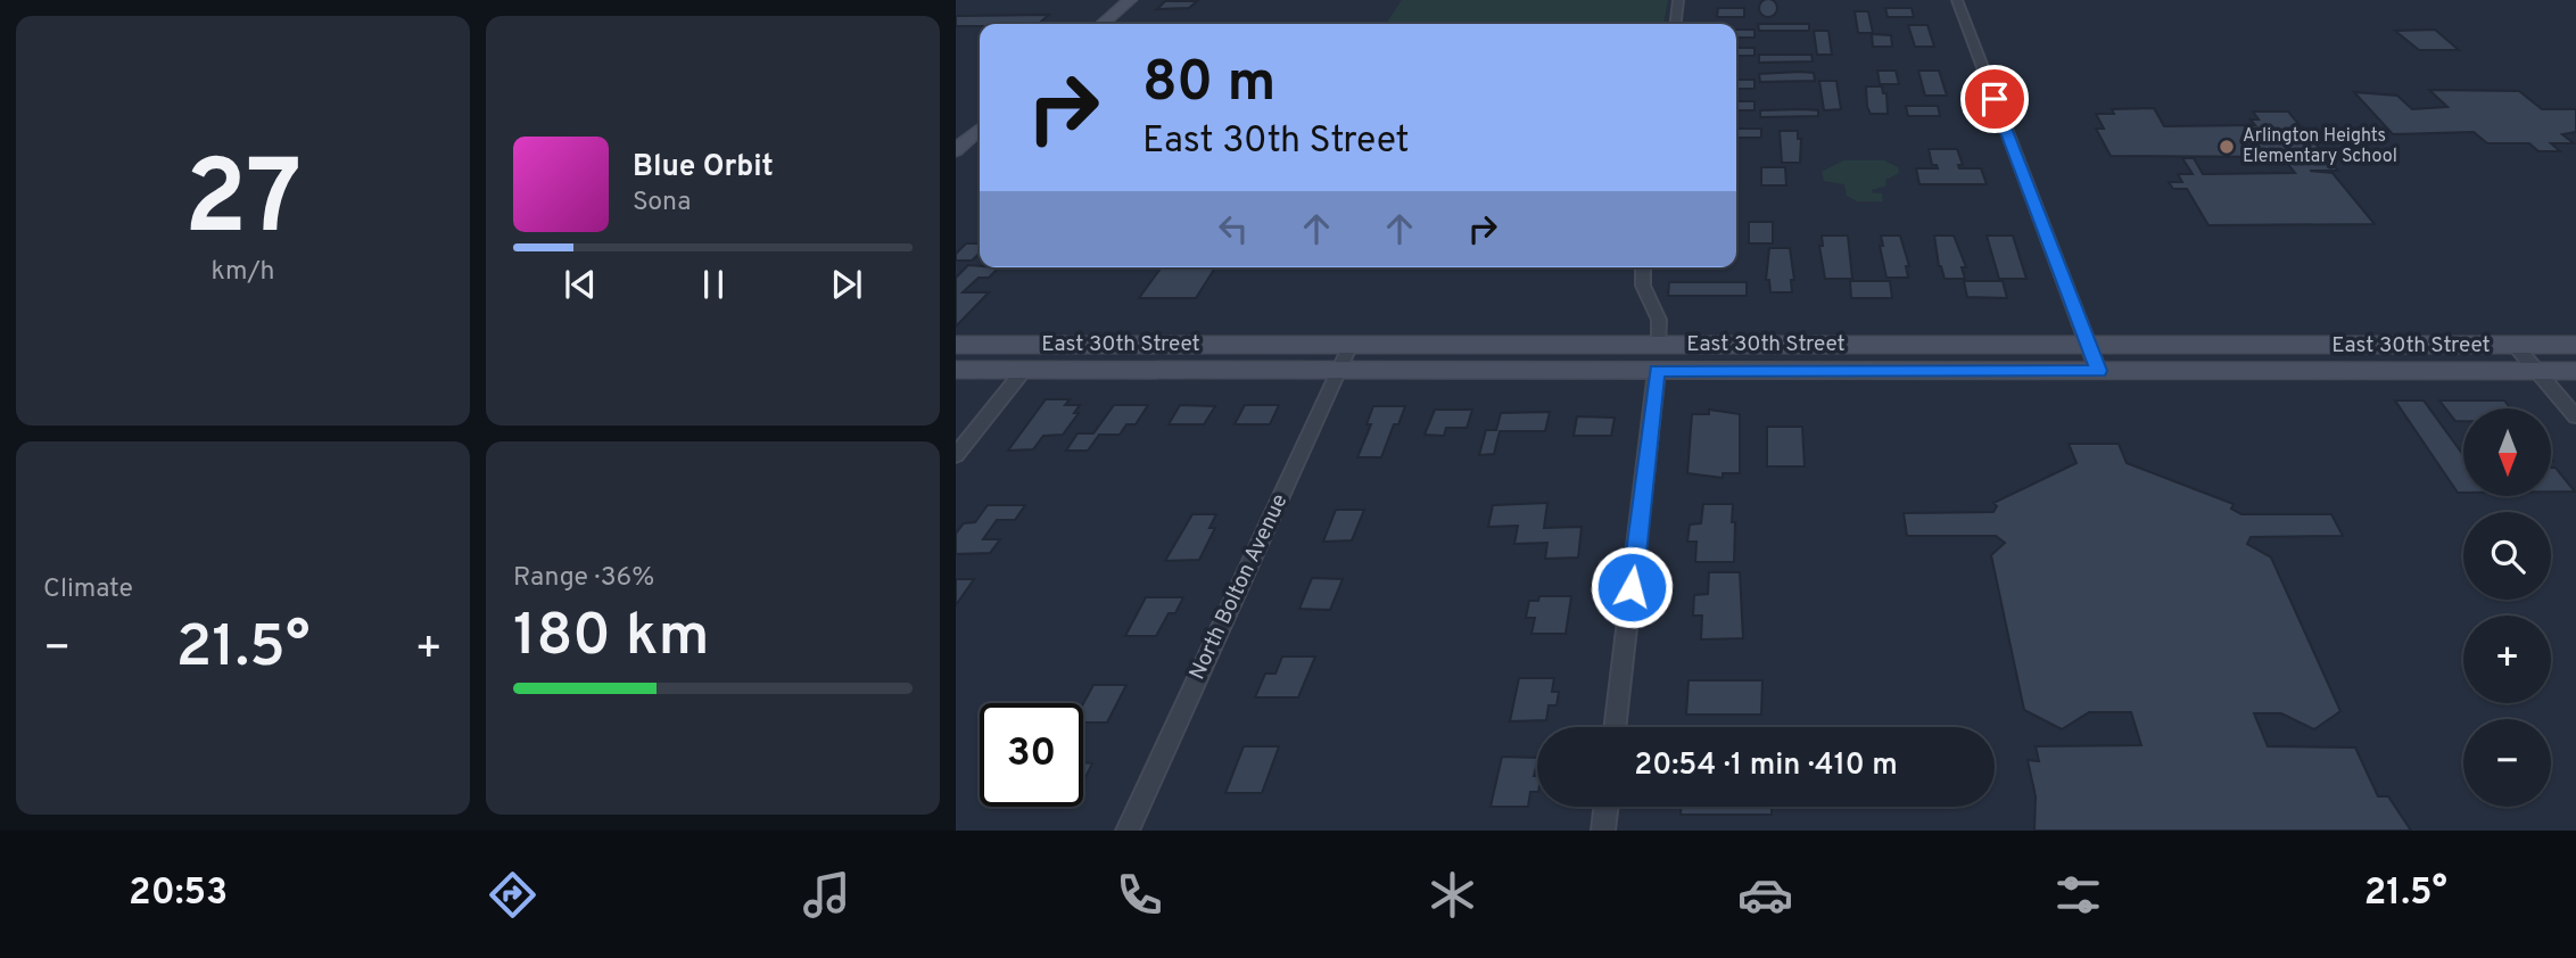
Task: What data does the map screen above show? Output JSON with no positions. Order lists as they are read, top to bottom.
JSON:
{
  "streets": {
    "main road": ["East 30th Street"],
    "street": ["North Bolton Avenue"]
  },
  "crossings": [
    ["East 30th Street", "North Bolton Avenue"]
  ],
  "places": ["Arlington Heights Elementary School"],
  "north": "bottom",
  "page": {
    "tile": [
      ["27", "km/h"],
      "Climate",
      ["Range · 36%", "180 km"]
    ],
    "turn": ["80 m", "East 30th Street"],
    "song": ["Blue Orbit", "Sona"],
    "map_buttons": ["+", "−"],
    "heat": ["−", "21.5°", "+"],
    "limit": "30",
    "trip": "20:54 · 1 min · 410 m",
    "tabs": ["20:53", "21.5°"]
  }
}
